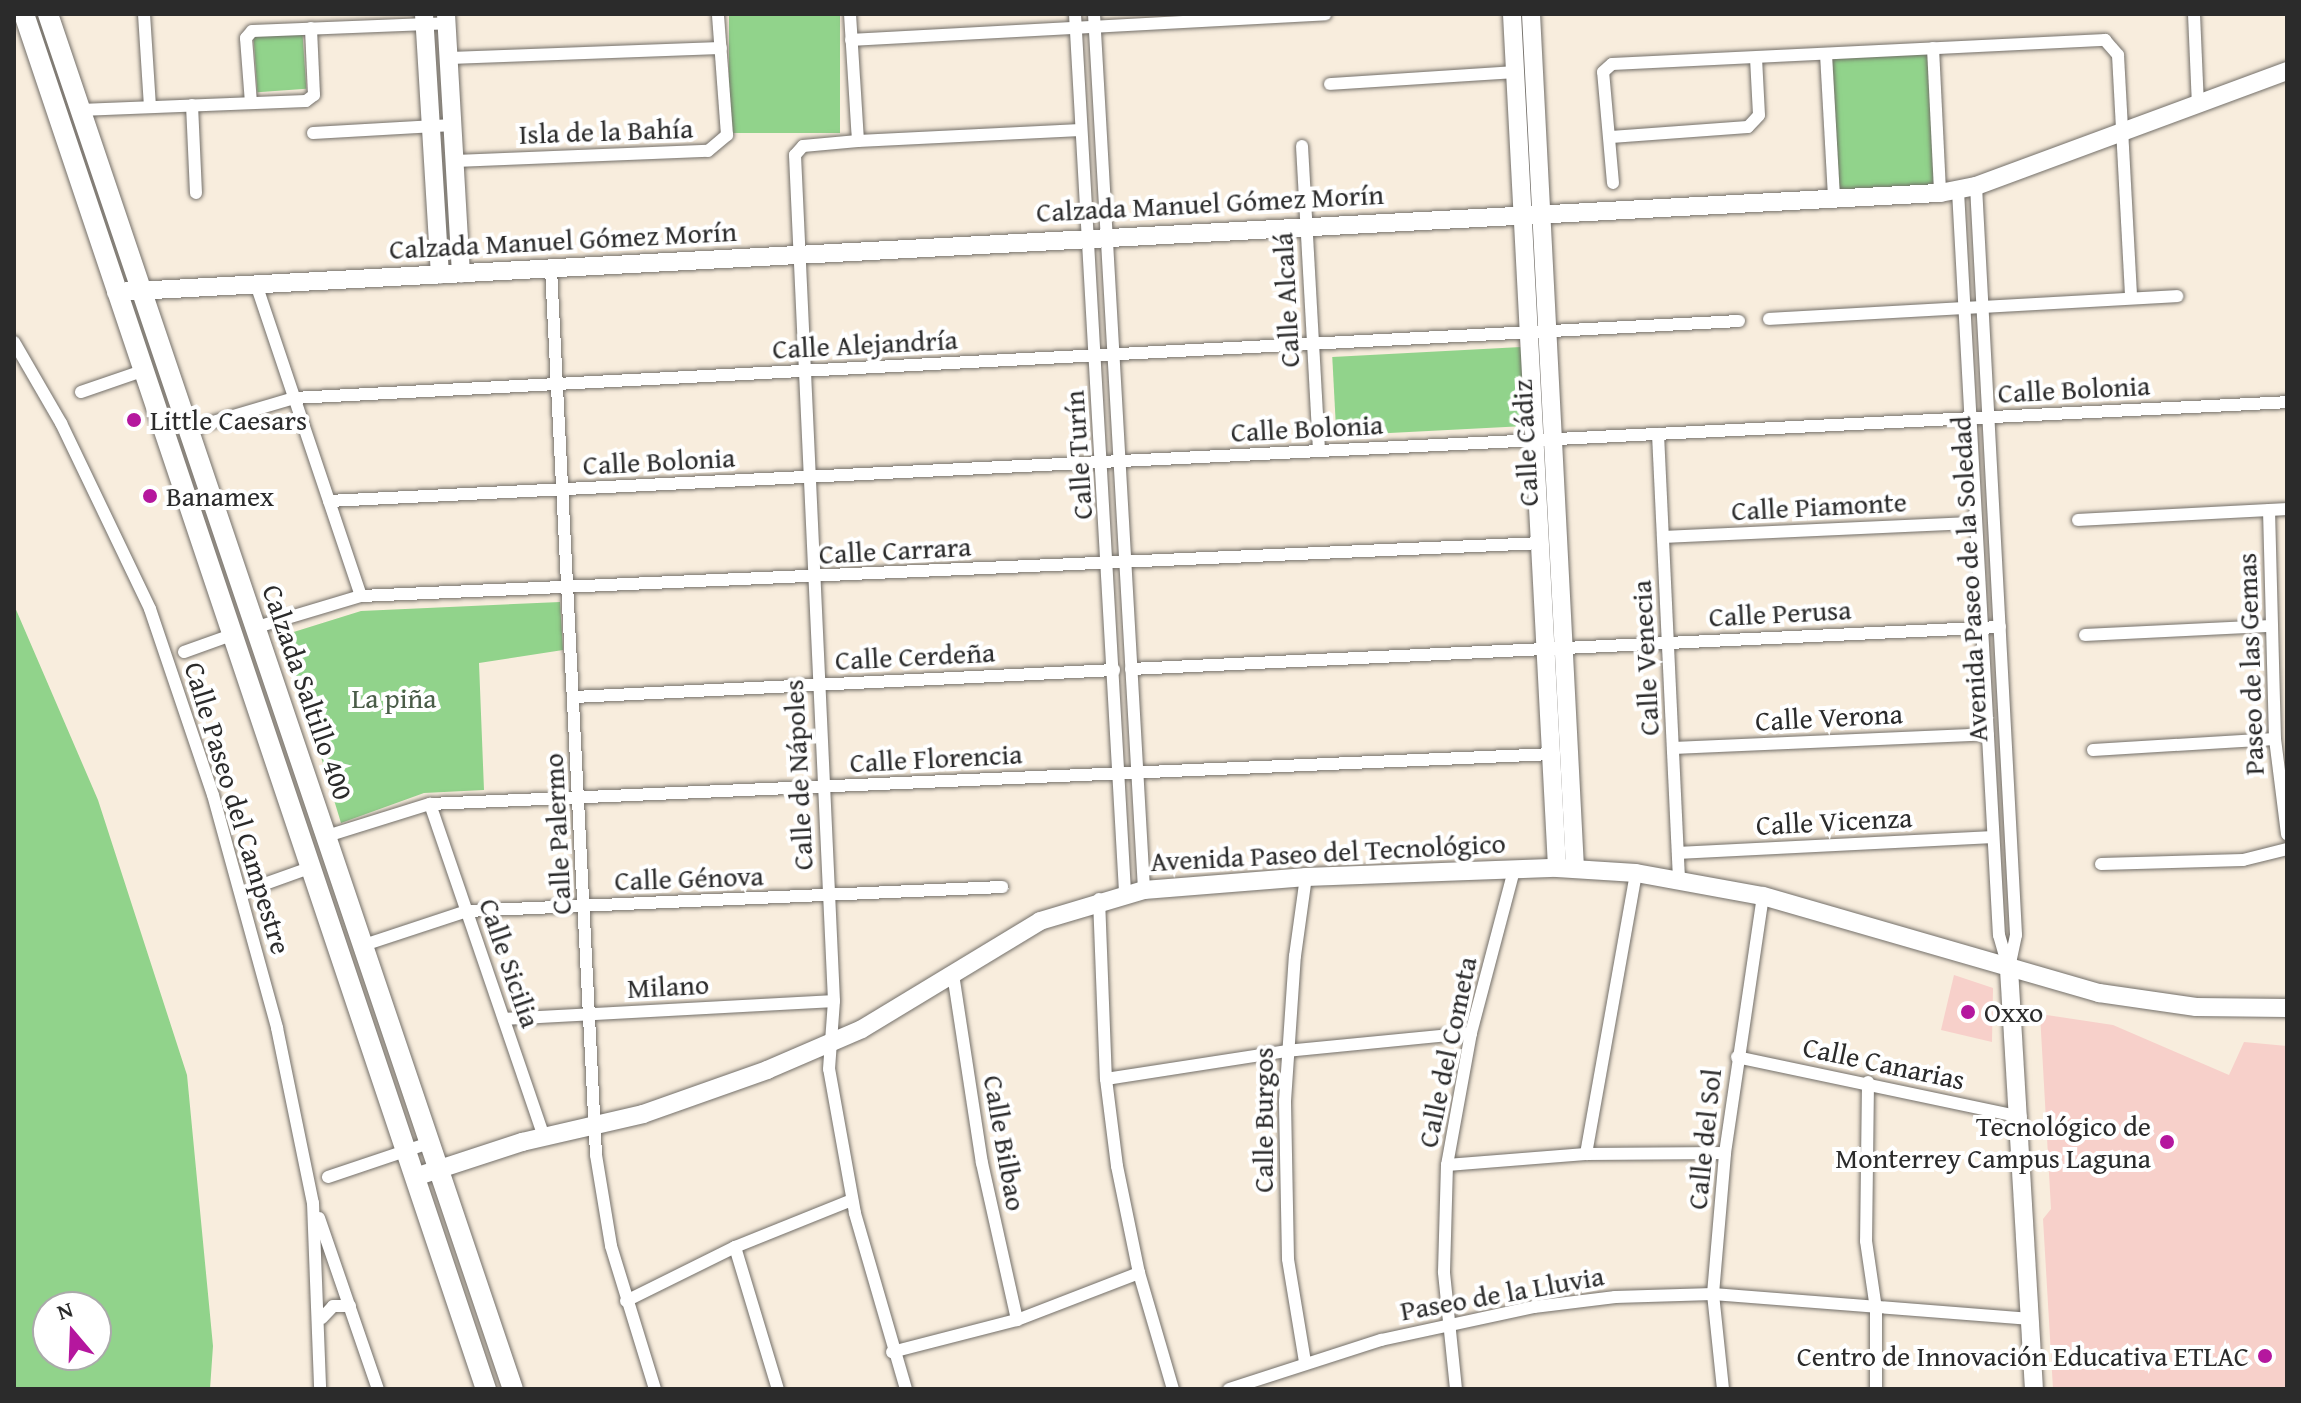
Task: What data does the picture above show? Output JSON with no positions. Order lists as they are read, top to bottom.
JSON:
{
  "streets": {
    "main road": ["Calzada Saltillo 400"],
    "street": [
      "Isla de la Bahía",
      "Calzada Manuel Gómez Morín",
      "Calle Alcalá",
      "Calle Alejandría",
      "Calle Bolonia",
      "Calle Cádiz",
      "Calle Turín",
      "Calle Piamonte",
      "Calle Carrara",
      "Avenida Paseo de la Soledad",
      "Calle Perusa",
      "Calle Cerdeña",
      "Calle Venecia",
      "Paseo de las Gemas",
      "Calle Verona",
      "Calle Florencia",
      "Calle de Nápoles",
      "Calle Paseo del Campestre",
      "Calle Vicenza",
      "Calle Palermo",
      "Avenida Paseo del Tecnológico",
      "Calle Génova",
      "Calle Sicilia",
      "Milano",
      "Calle del Cometa",
      "Calle Canarias",
      "Calle Burgos",
      "Calle del Sol",
      "Calle Bilbao",
      "Paseo de la Lluvia"
    ]
  },
  "crossings": [
    ["Calzada Manuel Gómez Morín", "Calle Alcalá"],
    ["Calzada Manuel Gómez Morín", "Calle Cádiz"],
    ["Calzada Manuel Gómez Morín", "Calle Turín"],
    ["Calzada Manuel Gómez Morín", "Avenida Paseo de la Soledad"],
    ["Calzada Manuel Gómez Morín", "Calzada Saltillo 400"],
    ["Calzada Manuel Gómez Morín", "Calle de Nápoles"],
    ["Calzada Manuel Gómez Morín", "Calle Palermo"],
    ["Calle Alcalá", "Calle Alejandría"],
    ["Calle Alcalá", "Calle Bolonia"],
    ["Calle Alejandría", "Calle Cádiz"],
    ["Calle Alejandría", "Calle Turín"],
    ["Calle Alejandría", "Calzada Saltillo 400"],
    ["Calle Alejandría", "Calle de Nápoles"],
    ["Calle Alejandría", "Calle Palermo"],
    ["Calle Bolonia", "Calle Cádiz"],
    ["Calle Bolonia", "Calle Turín"],
    ["Calle Bolonia", "Avenida Paseo de la Soledad"],
    ["Calle Bolonia", "Calle Venecia"],
    ["Calle Bolonia", "Calle de Nápoles"],
    ["Calle Bolonia", "Calle Palermo"],
    ["Calle Cádiz", "Calle Carrara"],
    ["Calle Cádiz", "Calle Perusa"],
    ["Calle Cádiz", "Calle Florencia"],
    ["Calle Cádiz", "Avenida Paseo del Tecnológico"],
    ["Calle Turín", "Calle Carrara"],
    ["Calle Turín", "Calle Cerdeña"],
    ["Calle Turín", "Calle Florencia"],
    ["Calle Turín", "Avenida Paseo del Tecnológico"],
    ["Calle Piamonte", "Avenida Paseo de la Soledad"],
    ["Calle Piamonte", "Calle Venecia"],
    ["Calle Carrara", "Calzada Saltillo 400"],
    ["Calle Carrara", "Calle de Nápoles"],
    ["Calle Carrara", "Calle Palermo"],
    ["Avenida Paseo de la Soledad", "Calle Perusa"],
    ["Avenida Paseo de la Soledad", "Calle Verona"],
    ["Avenida Paseo de la Soledad", "Calle Vicenza"],
    ["Avenida Paseo de la Soledad", "Avenida Paseo del Tecnológico"],
    ["Avenida Paseo de la Soledad", "Calle Canarias"],
    ["Avenida Paseo de la Soledad", "Paseo de la Lluvia"],
    ["Calle Perusa", "Calle Venecia"],
    ["Calle Cerdeña", "Calle de Nápoles"],
    ["Calle Cerdeña", "Calle Palermo"],
    ["Calle Venecia", "Calle Verona"],
    ["Calle Venecia", "Calle Vicenza"],
    ["Calle Venecia", "Avenida Paseo del Tecnológico"],
    ["Calzada Saltillo 400", "Calle Florencia"],
    ["Calzada Saltillo 400", "Avenida Paseo del Tecnológico"],
    ["Calzada Saltillo 400", "Calle Génova"],
    ["Calle Florencia", "Calle de Nápoles"],
    ["Calle Florencia", "Calle Palermo"],
    ["Calle Florencia", "Calle Sicilia"],
    ["Calle de Nápoles", "Avenida Paseo del Tecnológico"],
    ["Calle de Nápoles", "Calle Génova"],
    ["Calle de Nápoles", "Milano"],
    ["Calle Palermo", "Avenida Paseo del Tecnológico"],
    ["Calle Palermo", "Calle Génova"],
    ["Calle Palermo", "Milano"],
    ["Avenida Paseo del Tecnológico", "Calle Sicilia"],
    ["Avenida Paseo del Tecnológico", "Calle del Cometa"],
    ["Avenida Paseo del Tecnológico", "Calle Burgos"],
    ["Avenida Paseo del Tecnológico", "Calle del Sol"],
    ["Avenida Paseo del Tecnológico", "Calle Bilbao"],
    ["Calle Génova", "Calle Sicilia"],
    ["Calle Sicilia", "Milano"],
    ["Calle del Cometa", "Paseo de la Lluvia"],
    ["Calle Canarias", "Calle del Sol"],
    ["Calle Burgos", "Paseo de la Lluvia"],
    ["Calle del Sol", "Paseo de la Lluvia"]
  ],
  "parks": ["La piña"],
  "places": [
    "Little Caesars",
    "Banamex",
    "Oxxo",
    "Tecnológico de Monterrey Campus Laguna",
    "Centro de Innovación Educativa ETLAC"
  ],
  "north": "top"
}
